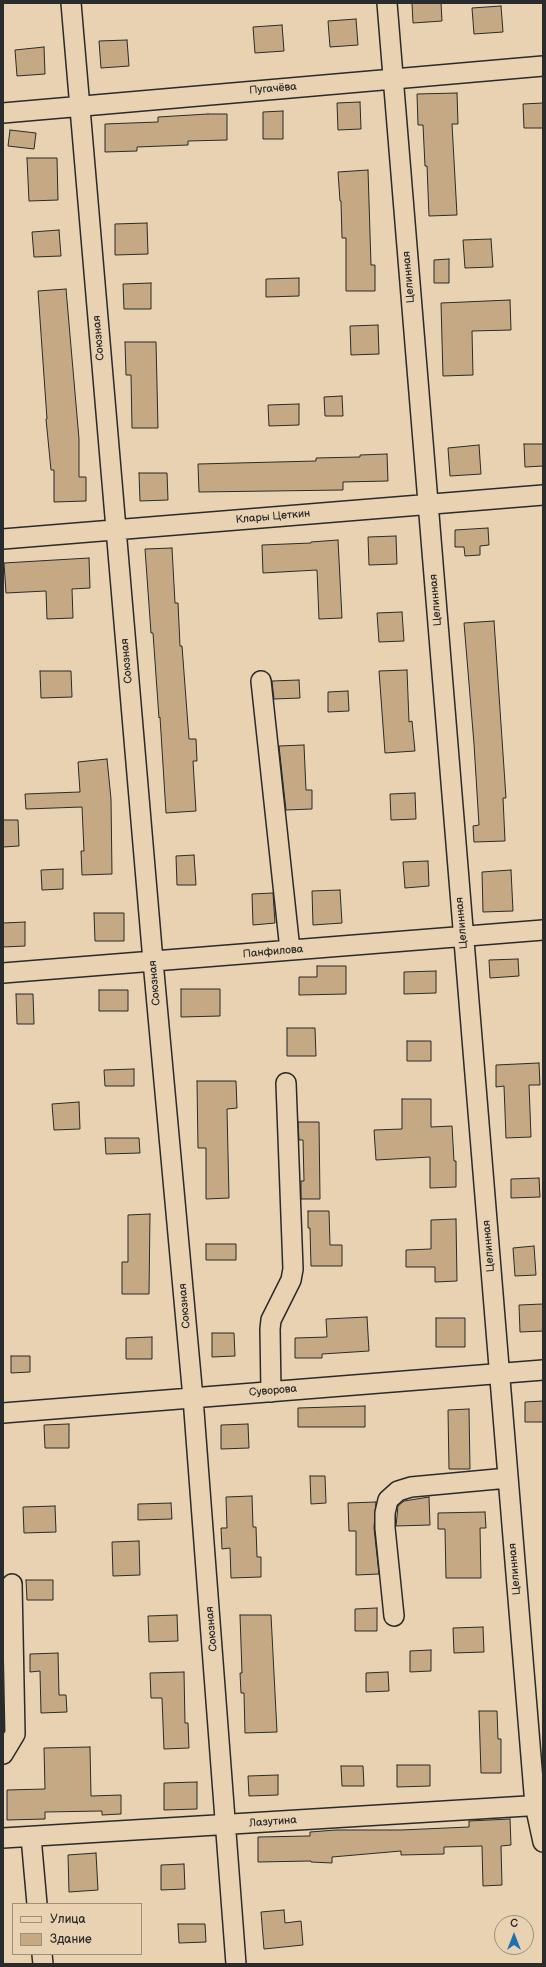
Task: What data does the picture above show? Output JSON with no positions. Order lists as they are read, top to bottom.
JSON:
{
  "streets": {
    "street": [
      "Пугачёва",
      "Целинная",
      "Союзная",
      "Клары Цеткин",
      "Панфилова",
      "Суворова",
      "Лазутина"
    ]
  },
  "crossings": [
    ["Пугачёва", "Целинная"],
    ["Пугачёва", "Союзная"],
    ["Целинная", "Клары Цеткин"],
    ["Целинная", "Панфилова"],
    ["Целинная", "Суворова"],
    ["Целинная", "Лазутина"],
    ["Союзная", "Клары Цеткин"],
    ["Союзная", "Панфилова"],
    ["Союзная", "Суворова"],
    ["Союзная", "Лазутина"]
  ],
  "legend": ["Улица", "Здание"],
  "north": "top"
}
